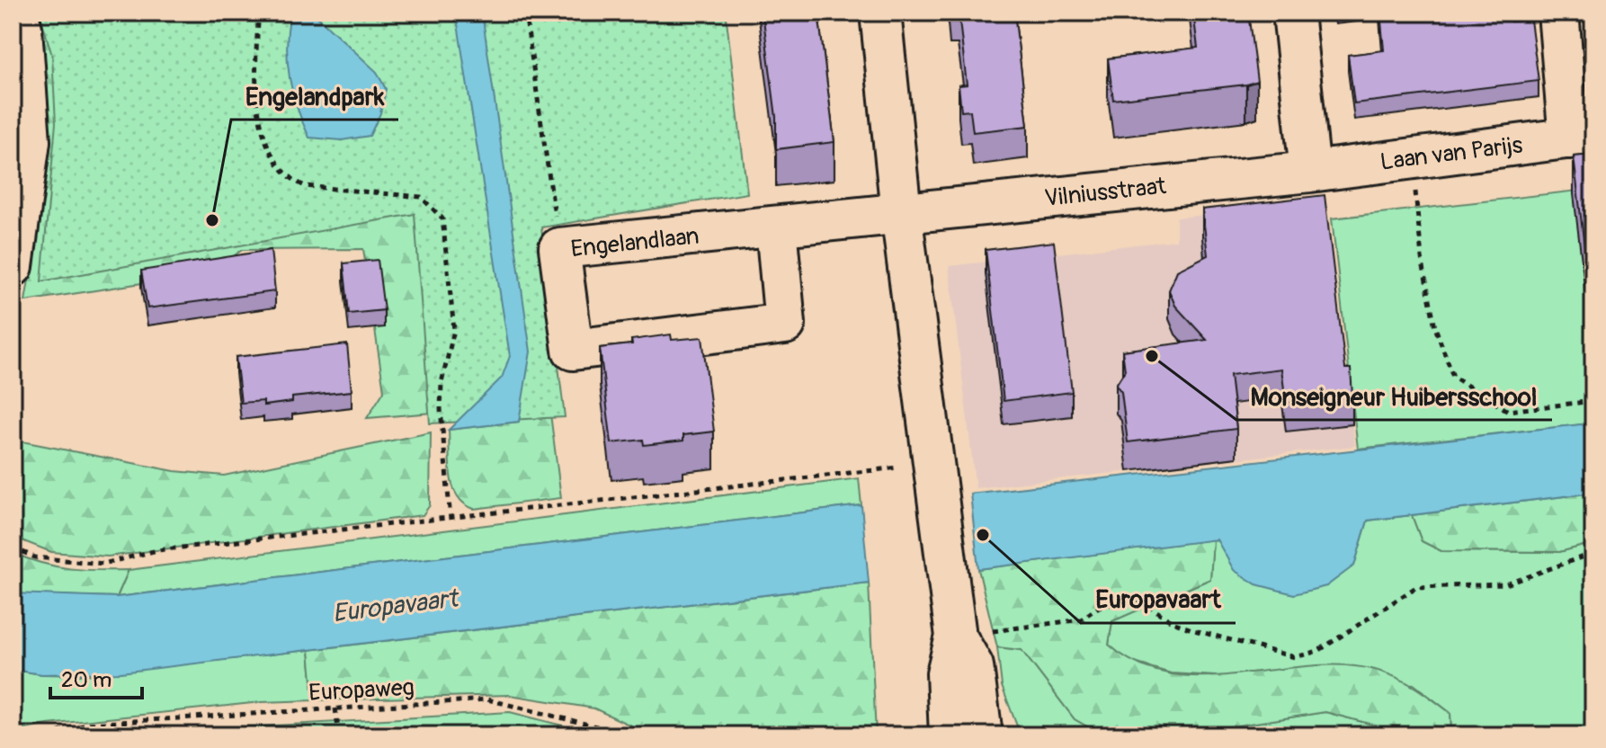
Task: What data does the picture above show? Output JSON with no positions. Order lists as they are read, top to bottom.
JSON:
{
  "streets": {
    "street": ["Laan van Parijs", "Vilniusstraat", "Engelandlaan"],
    "path": ["Europaweg"]
  },
  "crossings": [
    ["Laan van Parijs", "Vilniusstraat"],
    ["Vilniusstraat", "Engelandlaan"]
  ],
  "water": ["Europavaart"],
  "places": ["Engelandpark", "Monseigneur Huibersschool", "Europavaart"],
  "scale_bar": "20 m"
}
